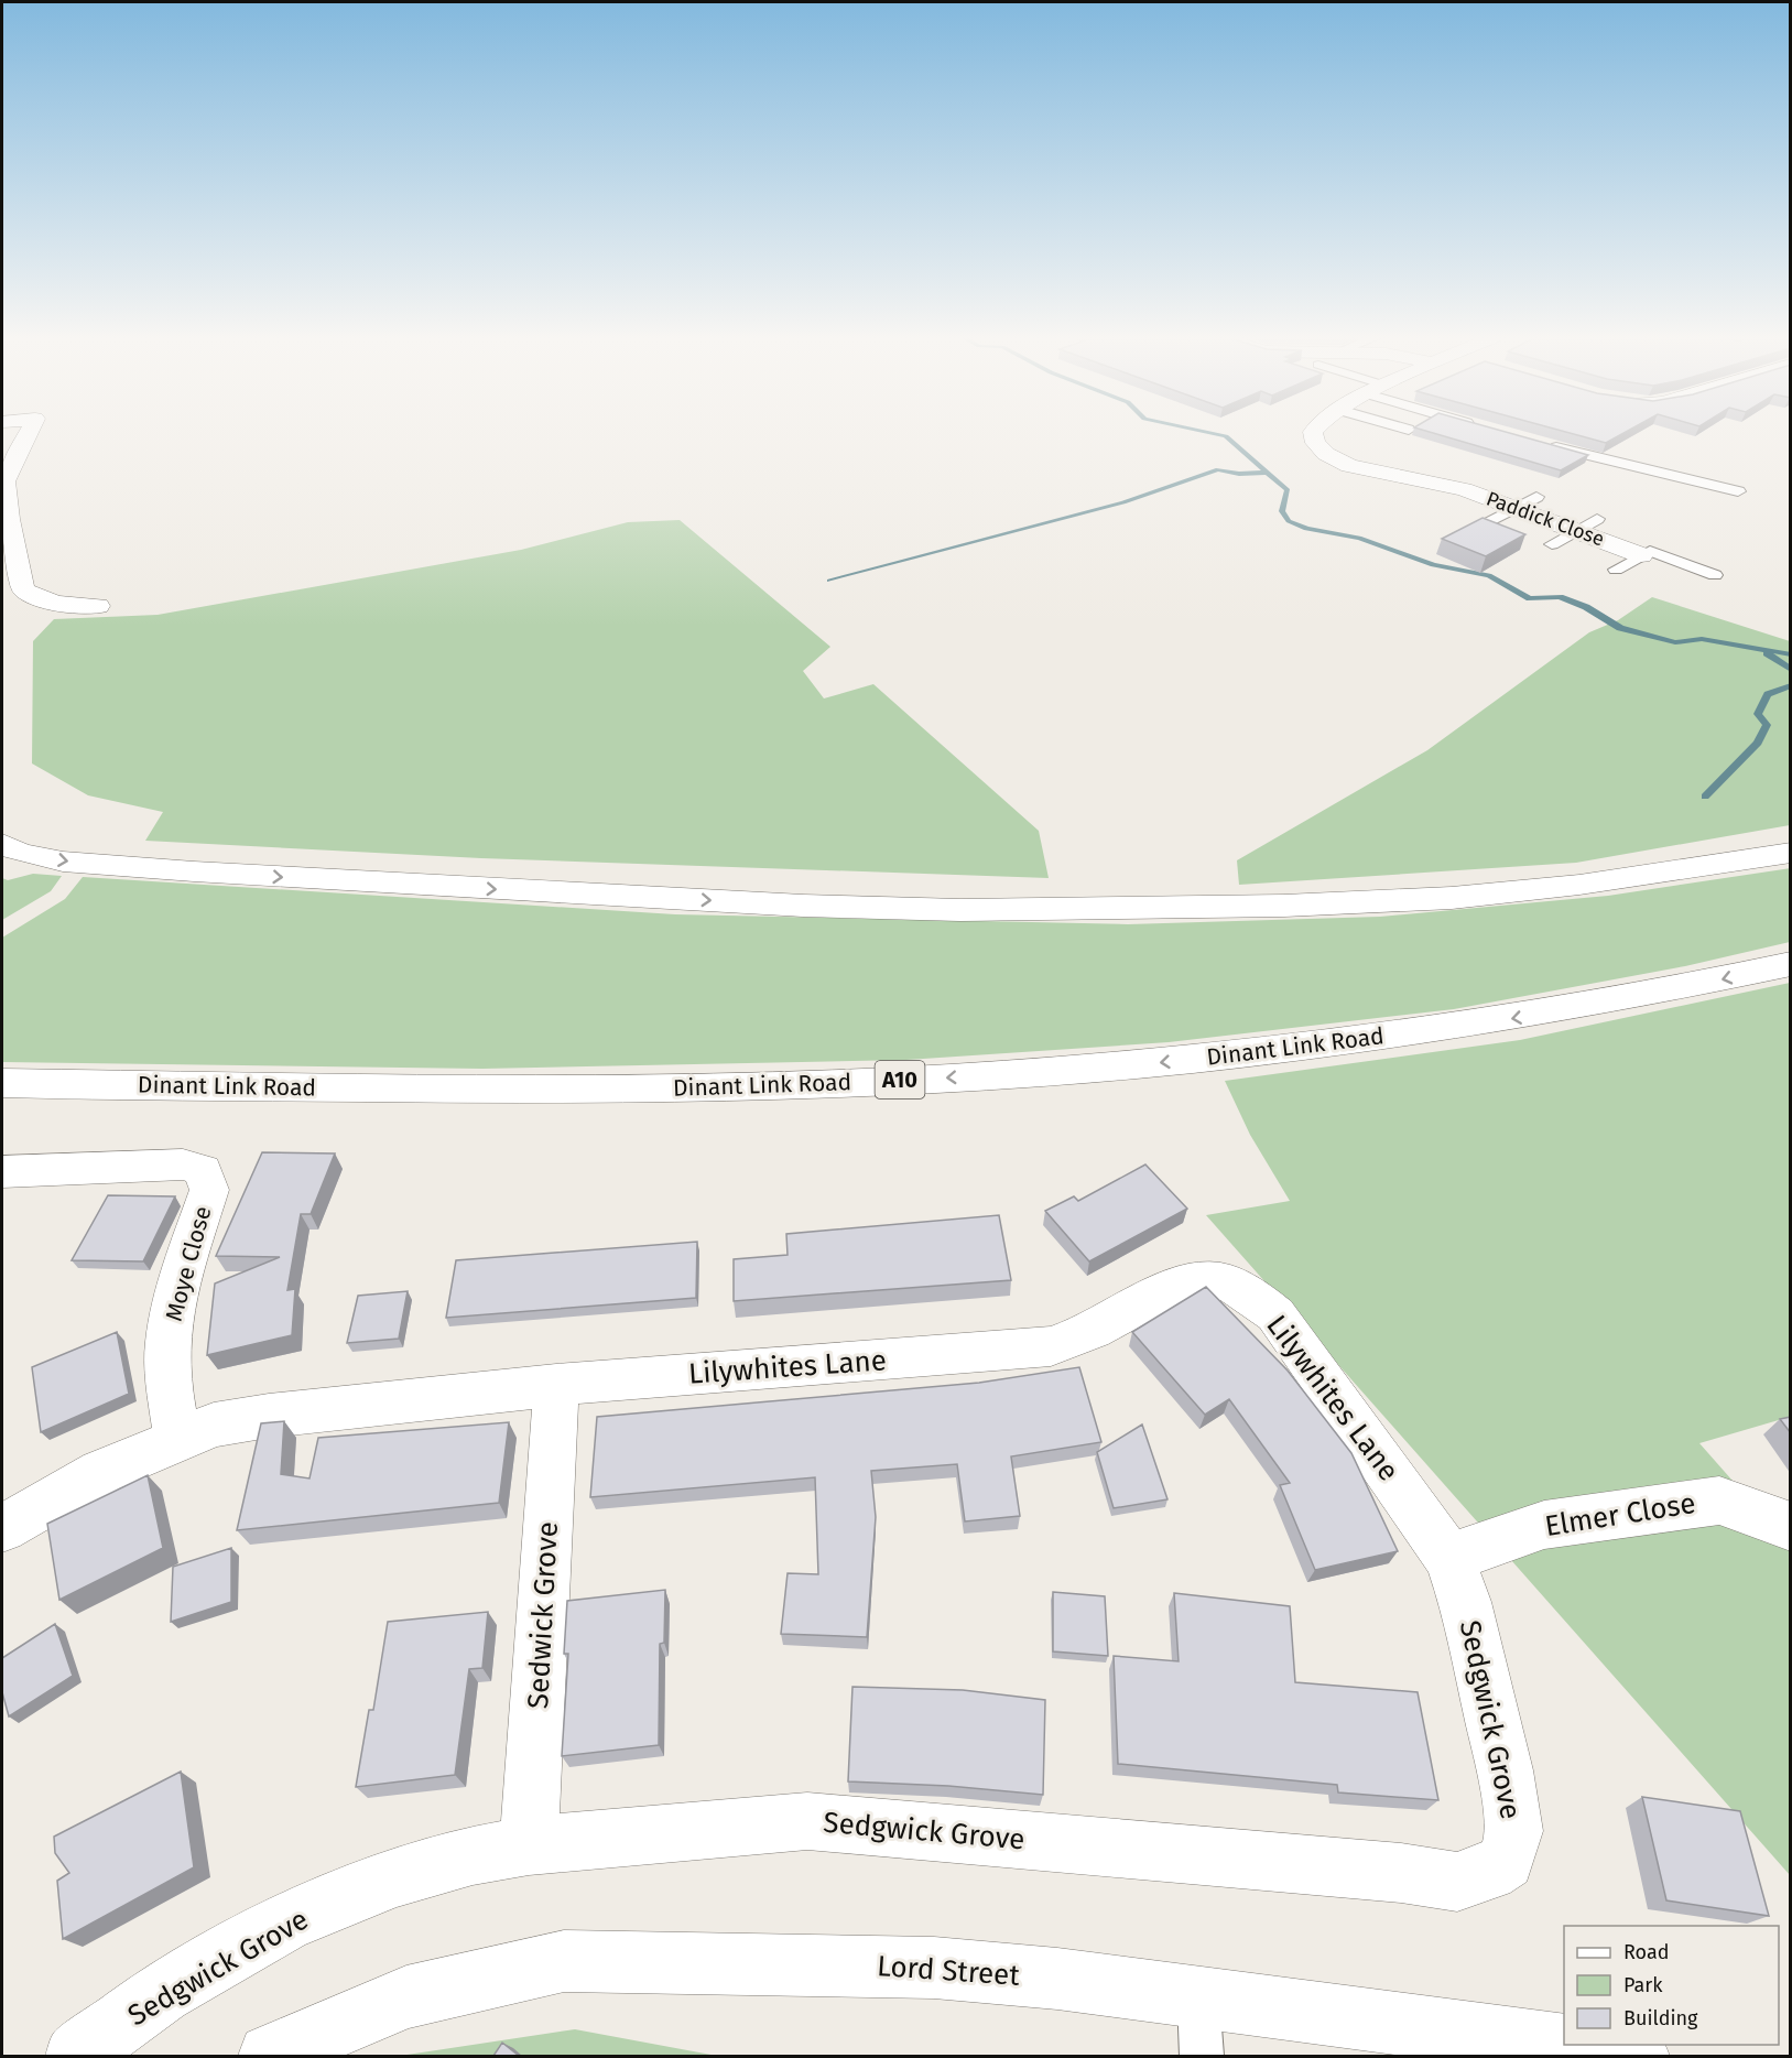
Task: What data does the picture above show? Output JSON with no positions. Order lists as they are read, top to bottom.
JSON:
{
  "streets": {
    "street": [
      "Paddick Close",
      "Dinant Link Road",
      "A10",
      "Moye Close",
      "Lilywhites Lane",
      "Elmer Close",
      "Sedwick Grove",
      "Sedgwick Grove",
      "Lord Street"
    ]
  },
  "crossings": [
    ["Moye Close", "Lilywhites Lane"],
    ["Lilywhites Lane", "Elmer Close"],
    ["Lilywhites Lane", "Sedwick Grove"],
    ["Lilywhites Lane", "Sedgwick Grove"],
    ["Elmer Close", "Sedgwick Grove"],
    ["Sedwick Grove", "Sedgwick Grove"]
  ],
  "legend": ["Road", "Park", "Building"]
}
